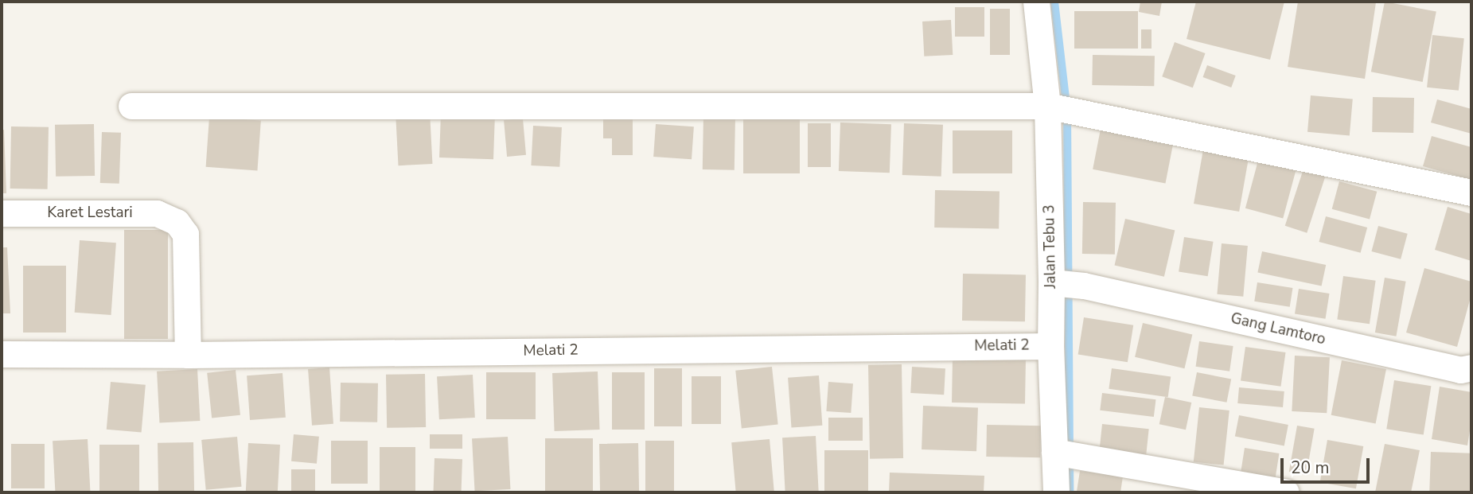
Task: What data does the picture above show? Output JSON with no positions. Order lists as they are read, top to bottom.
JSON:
{
  "streets": {
    "street": [
      "Karet Lestari",
      "Jalan Tebu 3",
      "Gang Lamtoro",
      "Melati 2"
    ]
  },
  "crossings": [
    ["Karet Lestari", "Melati 2"],
    ["Jalan Tebu 3", "Gang Lamtoro"],
    ["Jalan Tebu 3", "Melati 2"]
  ],
  "scale_bar": "20 m"
}
